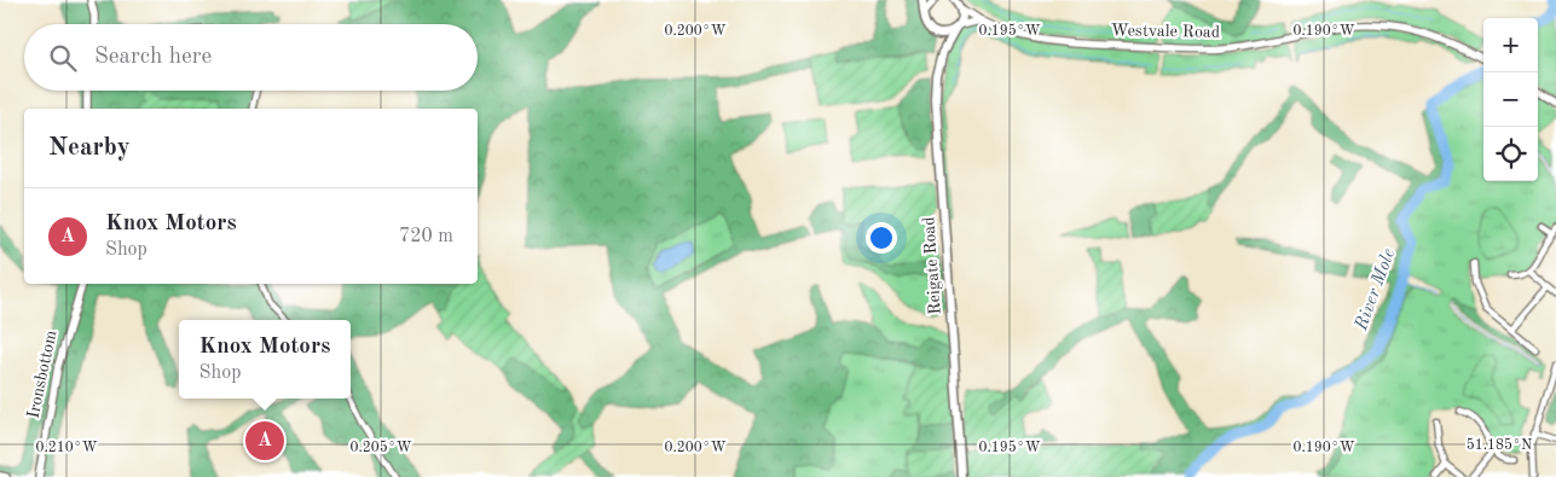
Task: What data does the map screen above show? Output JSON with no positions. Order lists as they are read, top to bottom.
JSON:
{
  "streets": {
    "main road": ["Reigate Road"],
    "street": ["Westvale Road", "Ironsbottom"]
  },
  "water": ["River Mole"],
  "page": {
    "map_buttons": ["+", "−"],
    "search": "Search here",
    "heading": "Nearby",
    "list": [
      {
        "mark": "A",
        "name": "Knox Motors",
        "note": "Shop",
        "value": "720 m"
      }
    ],
    "popup": ["Knox Motors", "Shop"],
    "pins": "A"
  },
  "coordinates": [
    "0.200°W",
    "0.195°W",
    "0.190°W",
    "51.185°N",
    "0.210°W",
    "0.205°W"
  ]
}
